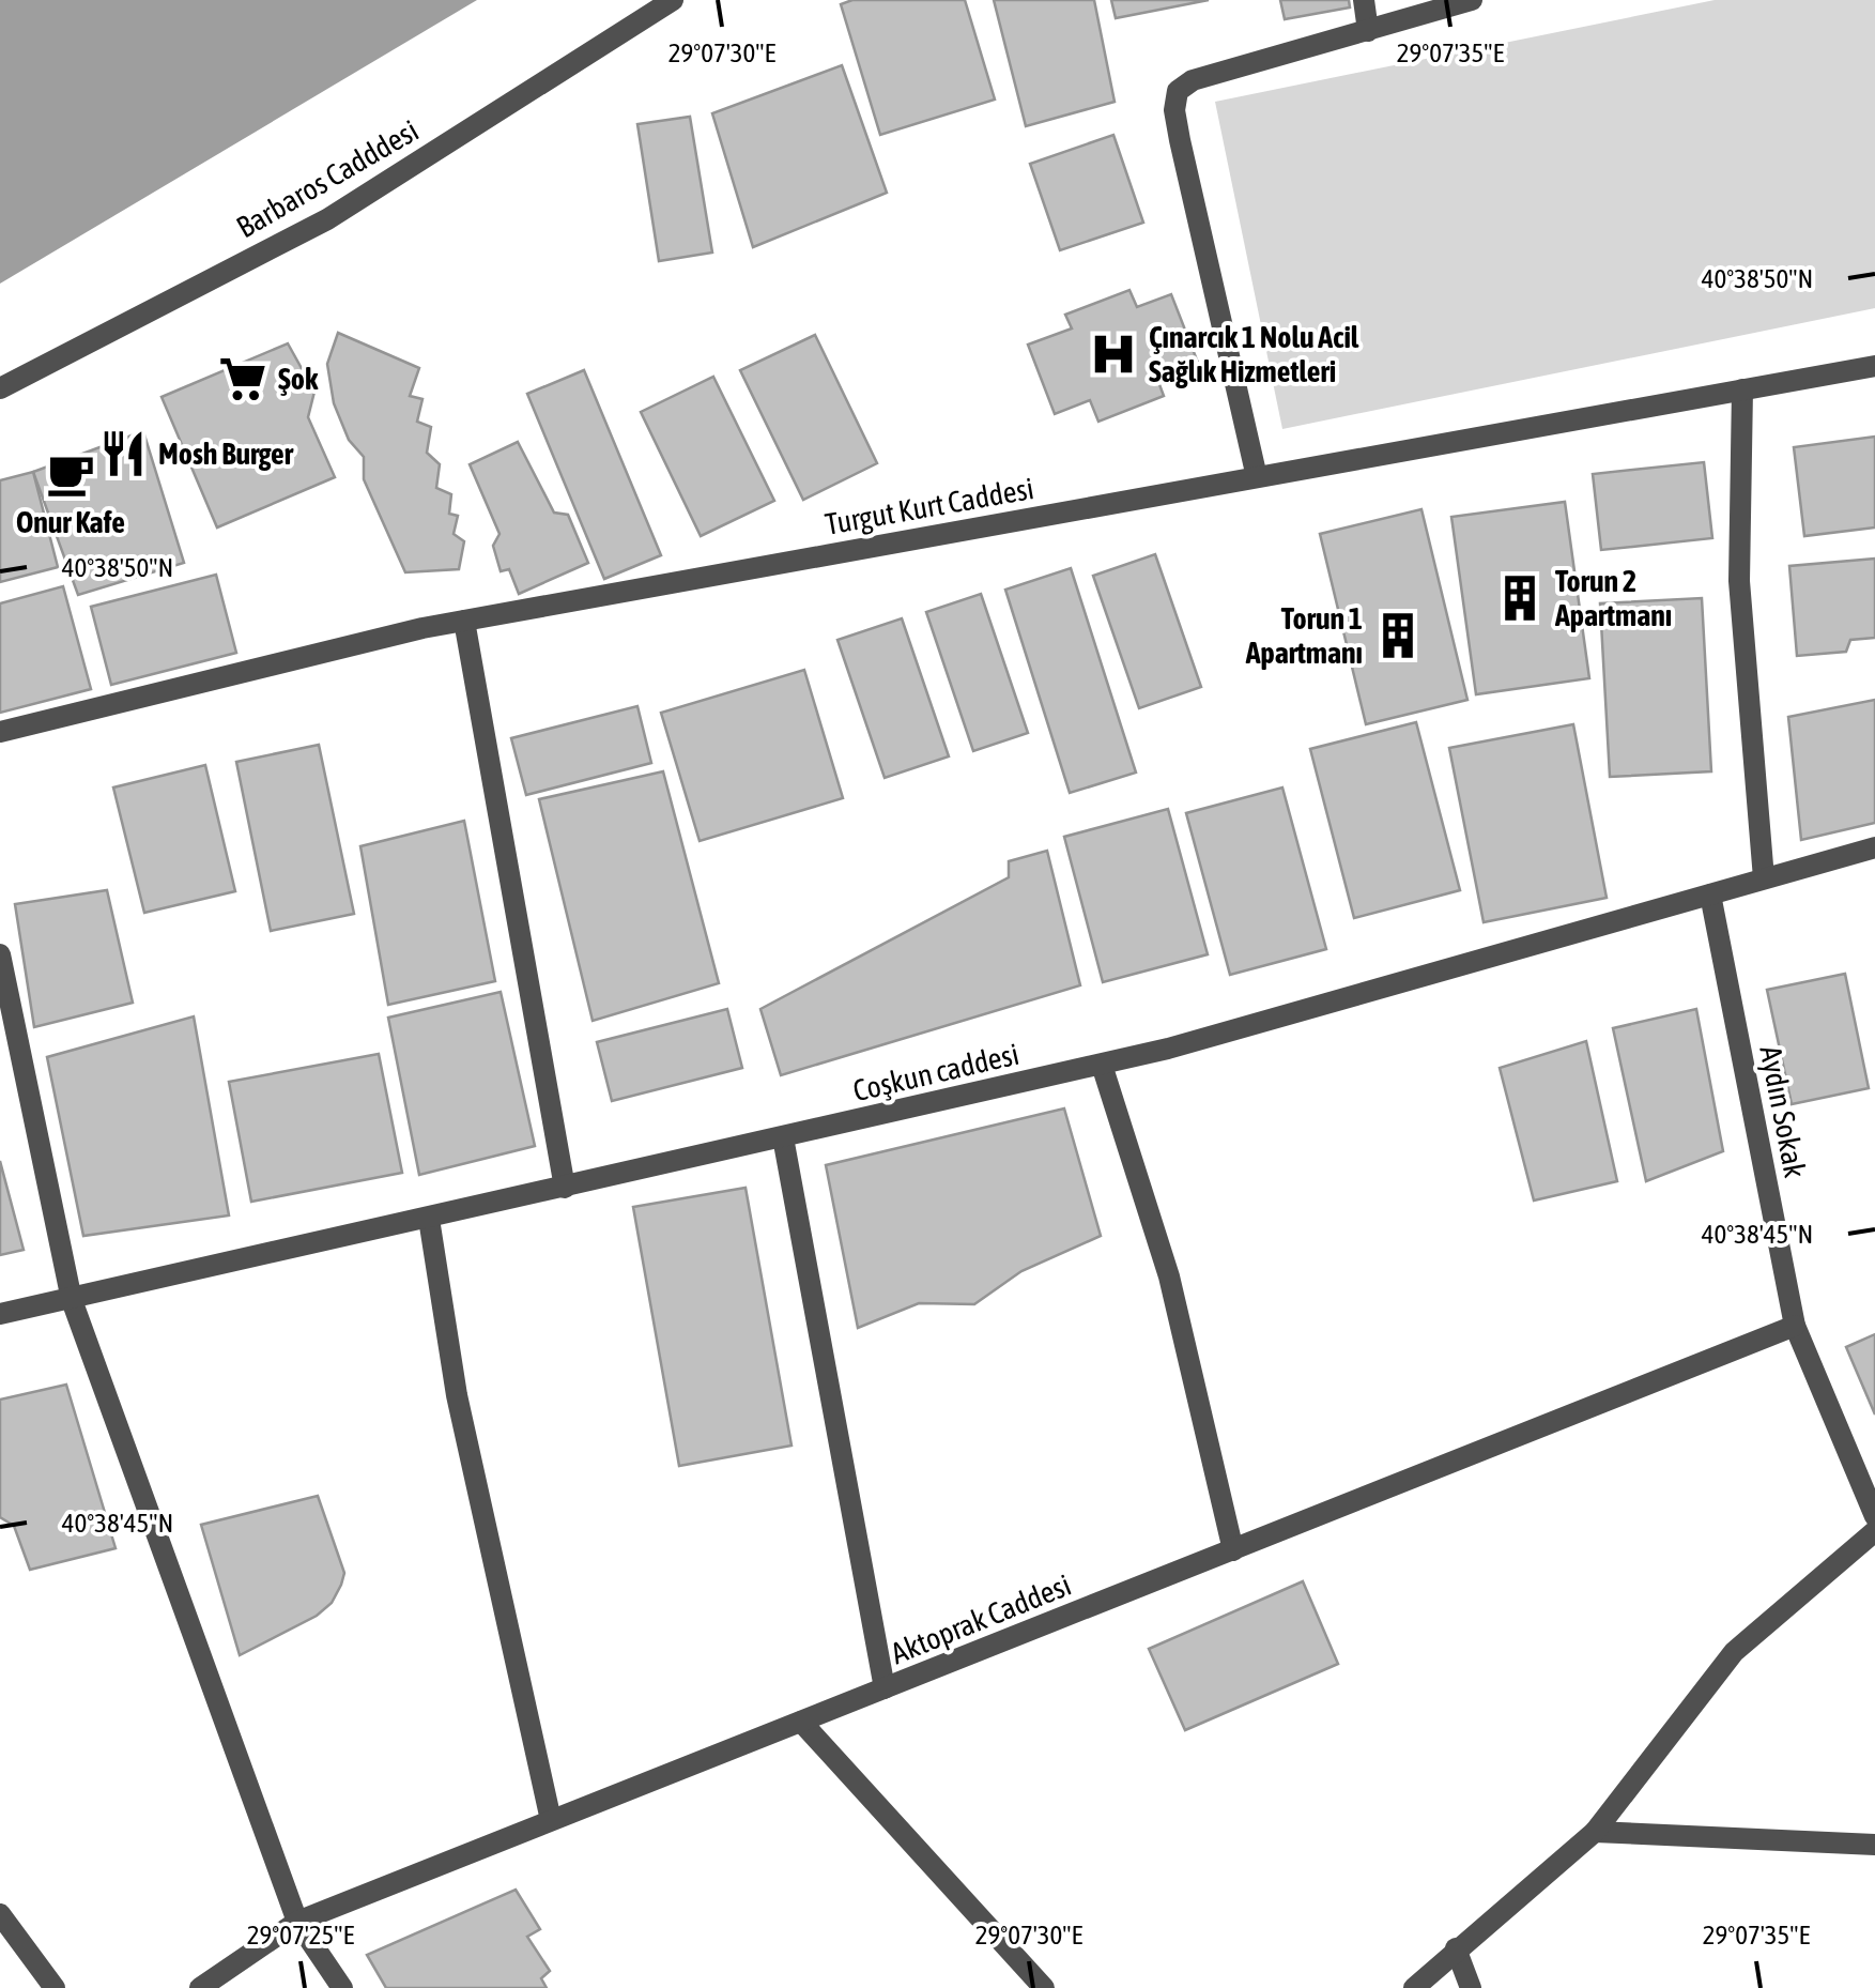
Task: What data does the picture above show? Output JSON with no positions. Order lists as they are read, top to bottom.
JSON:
{
  "streets": {
    "street": [
      "Barbaros Cadddesi",
      "Turgut Kurt Caddesi",
      "Coşkun caddesi",
      "Aydın Sokak",
      "Aktoprak Caddesi"
    ]
  },
  "crossings": [
    ["Coşkun caddesi", "Aydın Sokak"],
    ["Aydın Sokak", "Aktoprak Caddesi"]
  ],
  "places": {
    "hospital": ["Çınarcık 1 Nolu Acil Sağlık Hizmetleri"],
    "supermarket": ["Şok"],
    "restaurant": ["Mosh Burger"],
    "cafe": ["Onur Kafe"],
    "building": ["Torun 2 Apartmanı", "Torun 1 Apartmanı"]
  },
  "coordinates": [
    "29°07'30\"E",
    "29°07'35\"E",
    "40°38'50\"N",
    "40°38'45\"N",
    "29°07'25\"E"
  ]
}
